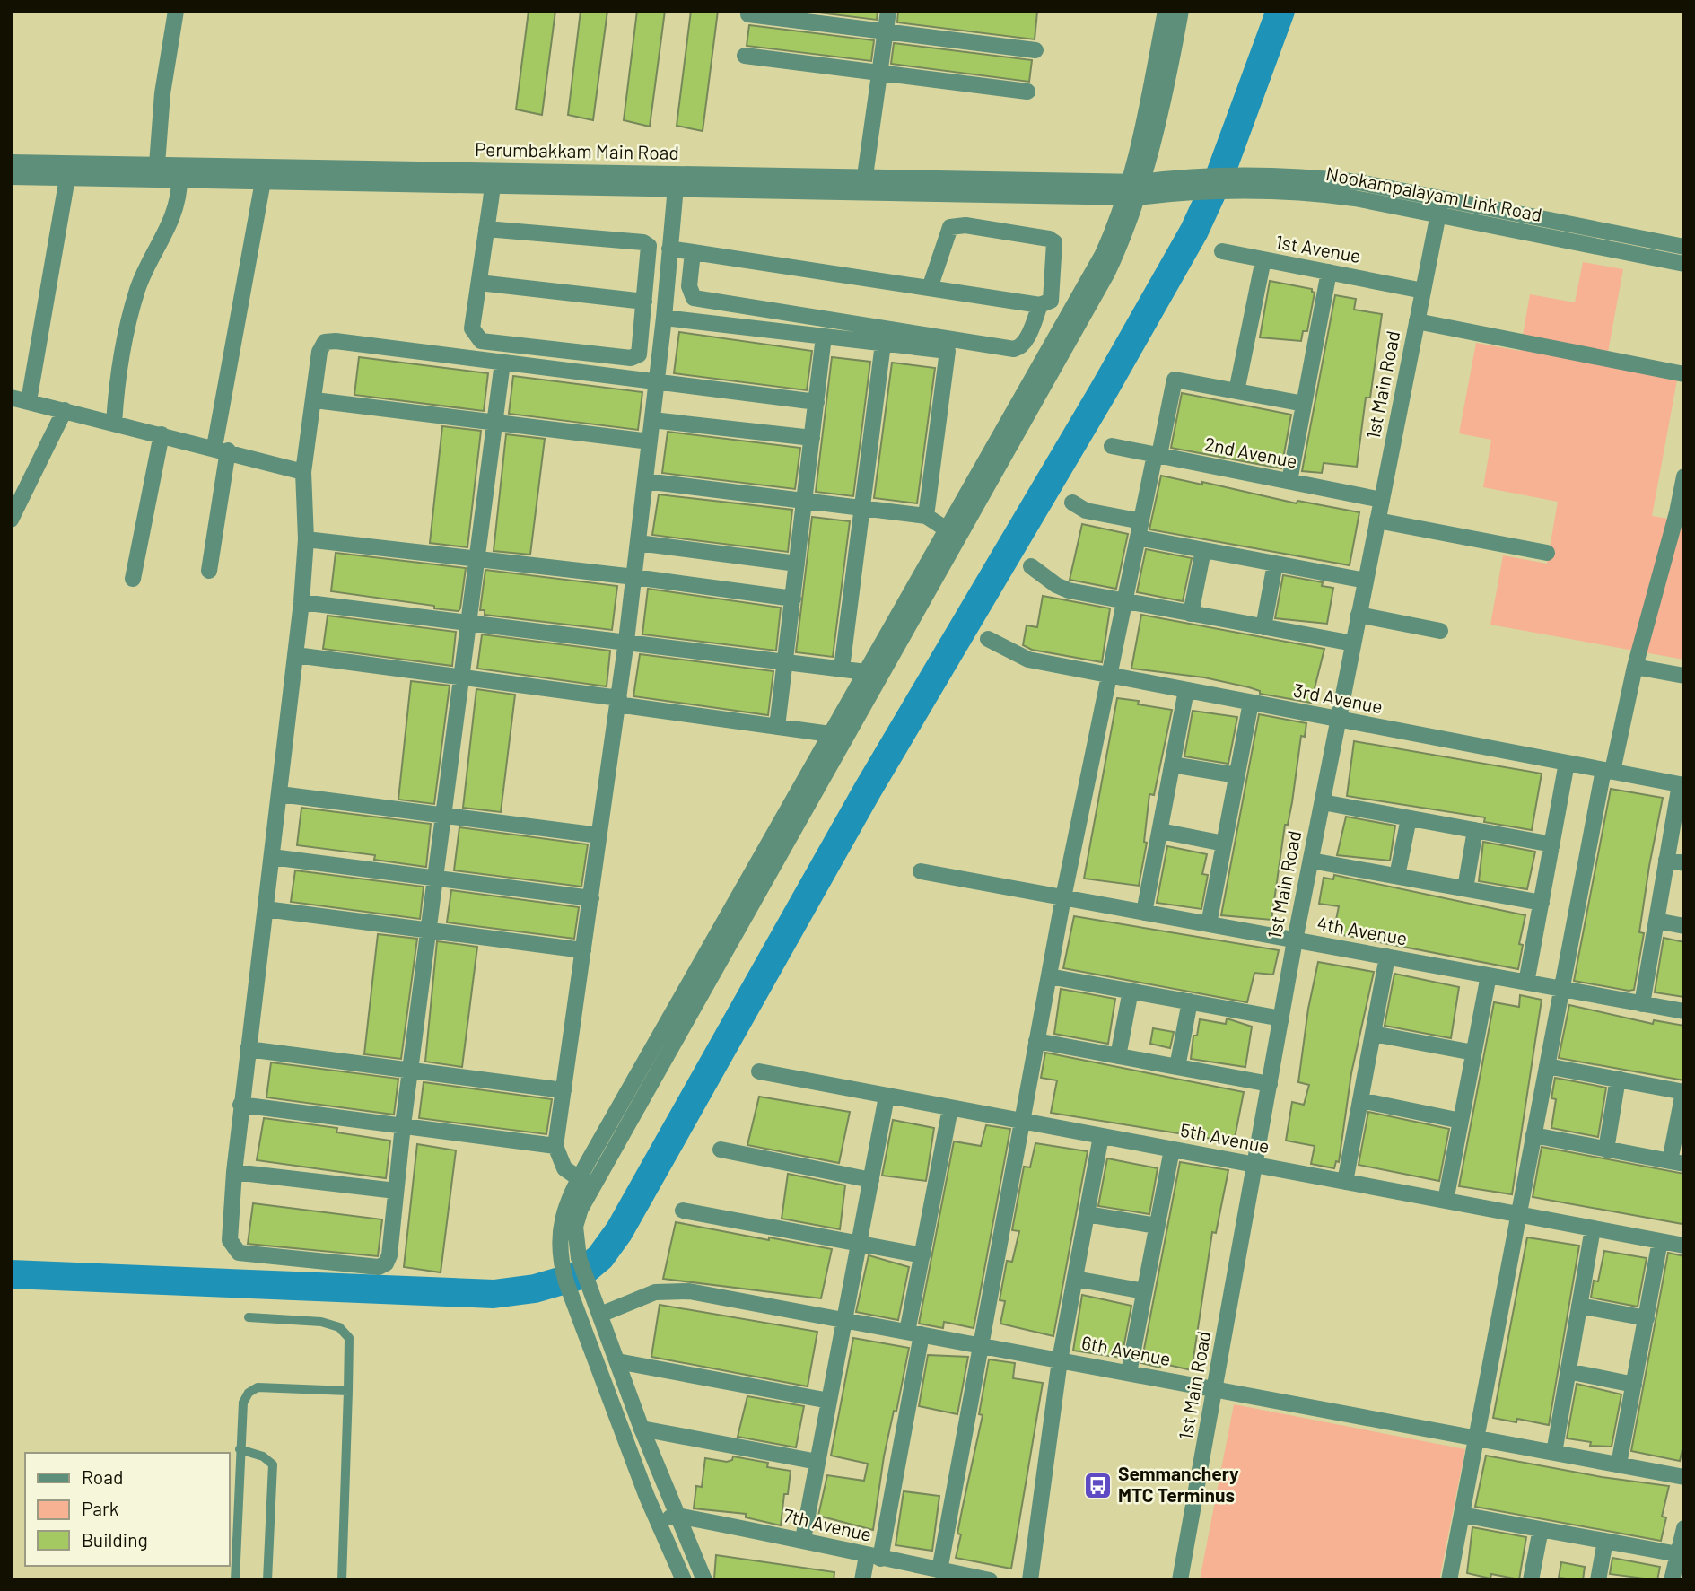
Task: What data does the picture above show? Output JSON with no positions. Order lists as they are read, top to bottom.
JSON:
{
  "streets": {
    "street": [
      "Perumbakkam Main Road",
      "Nookampalayam Link Road",
      "1st Avenue",
      "1st Main Road",
      "2nd Avenue",
      "3rd Avenue",
      "4th Avenue",
      "5th Avenue",
      "6th Avenue",
      "7th Avenue"
    ]
  },
  "crossings": [
    ["Perumbakkam Main Road", "Nookampalayam Link Road"],
    ["Nookampalayam Link Road", "1st Main Road"],
    ["1st Avenue", "1st Main Road"],
    ["1st Main Road", "2nd Avenue"],
    ["1st Main Road", "3rd Avenue"],
    ["1st Main Road", "4th Avenue"],
    ["1st Main Road", "5th Avenue"],
    ["1st Main Road", "6th Avenue"]
  ],
  "places": {
    "bus stop": ["Semmanchery MTC Terminus"]
  },
  "legend": ["Road", "Park", "Building"]
}
